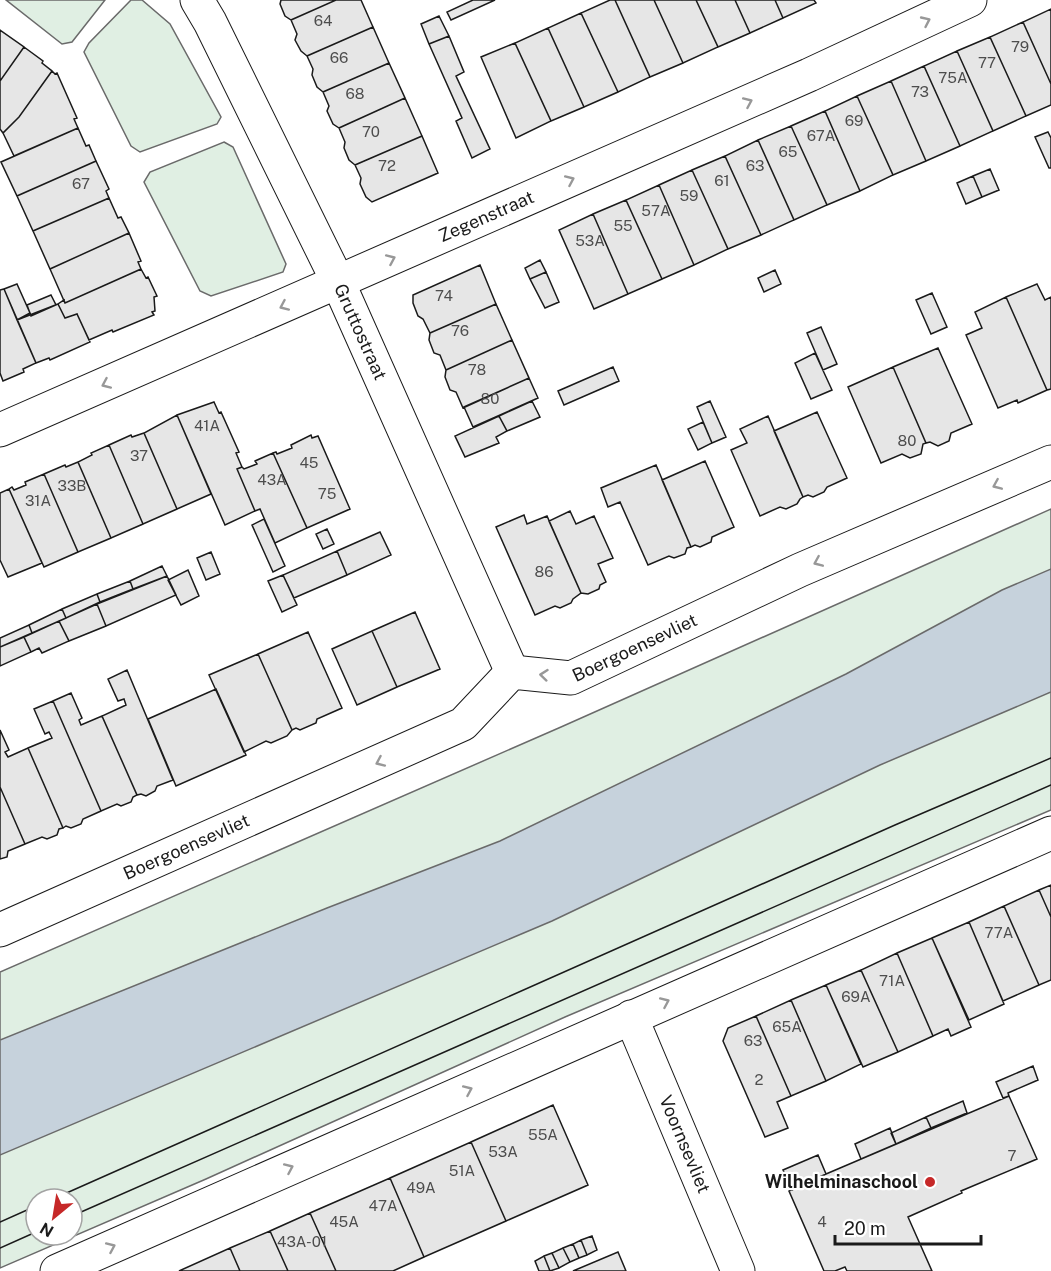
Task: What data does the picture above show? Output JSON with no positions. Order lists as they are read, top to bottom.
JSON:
{
  "streets": {
    "street": [
      "Zegenstraat",
      "Gruttostraat",
      "Boergoensevliet",
      "Voornsevliet"
    ]
  },
  "crossings": [
    ["Zegenstraat", "Gruttostraat"],
    ["Gruttostraat", "Boergoensevliet"]
  ],
  "one_way": ["Boergoensevliet"],
  "places": ["Wilhelminaschool"],
  "house_numbers": [
    "64",
    "79",
    "66",
    "77",
    "75A",
    "73",
    "68",
    "69",
    "70",
    "67A",
    "65",
    "72",
    "63",
    "61",
    "67",
    "59",
    "57A",
    "55",
    "53A",
    "74",
    "76",
    "78",
    "80",
    "41A",
    "80",
    "37",
    "45",
    "43A",
    "33B",
    "75",
    "31A",
    "86",
    "77A",
    "71A",
    "69A",
    "65A",
    "63",
    "2",
    "55A",
    "53A",
    "7",
    "51A",
    "49A",
    "47A",
    "45A",
    "4",
    "43A-01"
  ],
  "scale_bar": "20 m",
  "north": "bottom left"
}
